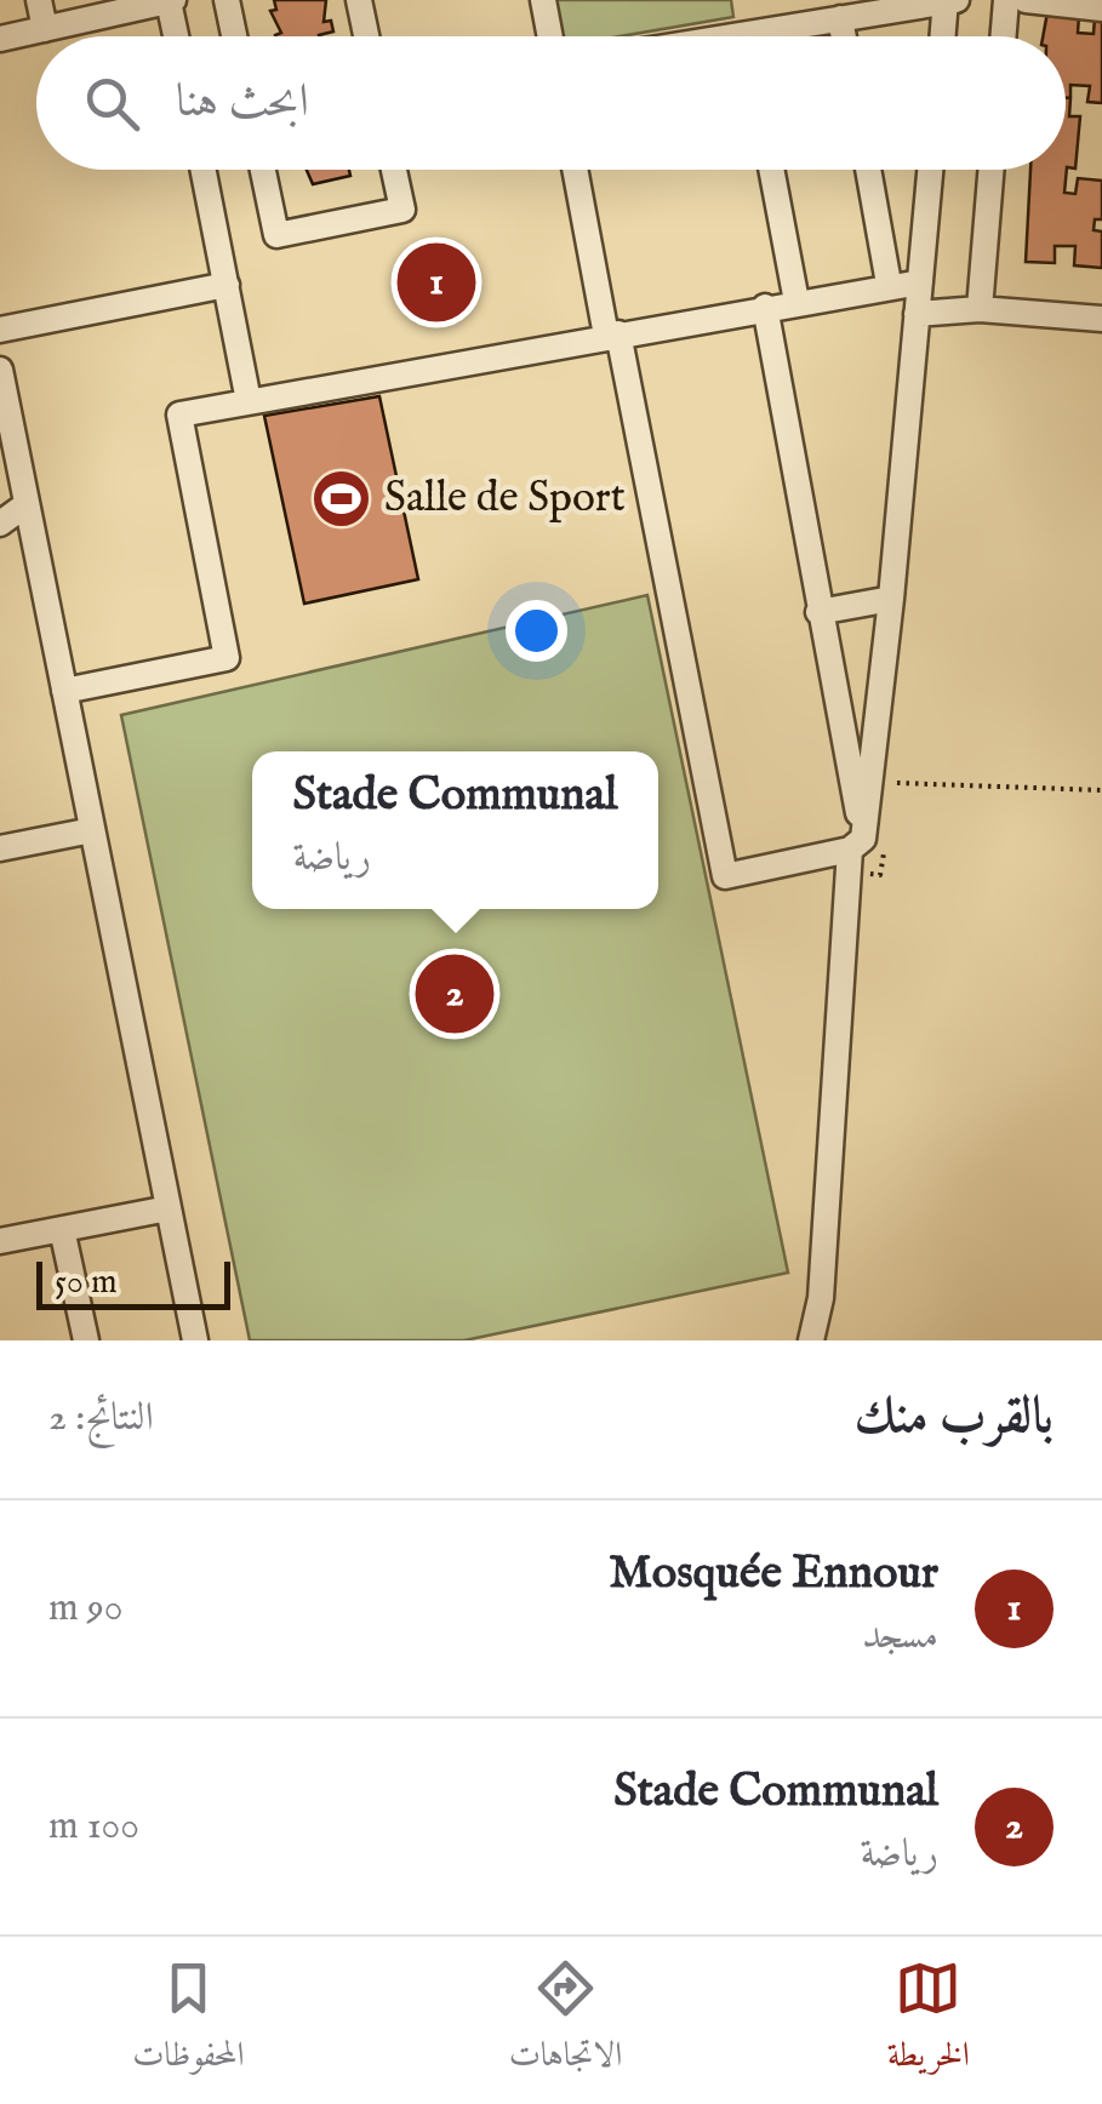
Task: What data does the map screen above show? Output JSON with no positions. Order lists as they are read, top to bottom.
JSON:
{
  "places": {
    "sports": ["Salle de Sport"]
  },
  "scale_bar": "50 m",
  "page": {
    "search": "ابحث هنا",
    "pins": ["1", "2"],
    "popup": ["Stade Communal", "رياضة"],
    "scale": "50 m",
    "heading": ["بالقرب منك", "النتائج: 2"],
    "list": [
      {
        "mark": "1",
        "name": "Mosquée Ennour",
        "note": "مسجد",
        "value": "90 m"
      },
      {
        "mark": "2",
        "name": "Stade Communal",
        "note": "رياضة",
        "value": "100 m"
      }
    ],
    "nav": ["الخريطة", "الاتجاهات", "المحفوظات"]
  }
}
